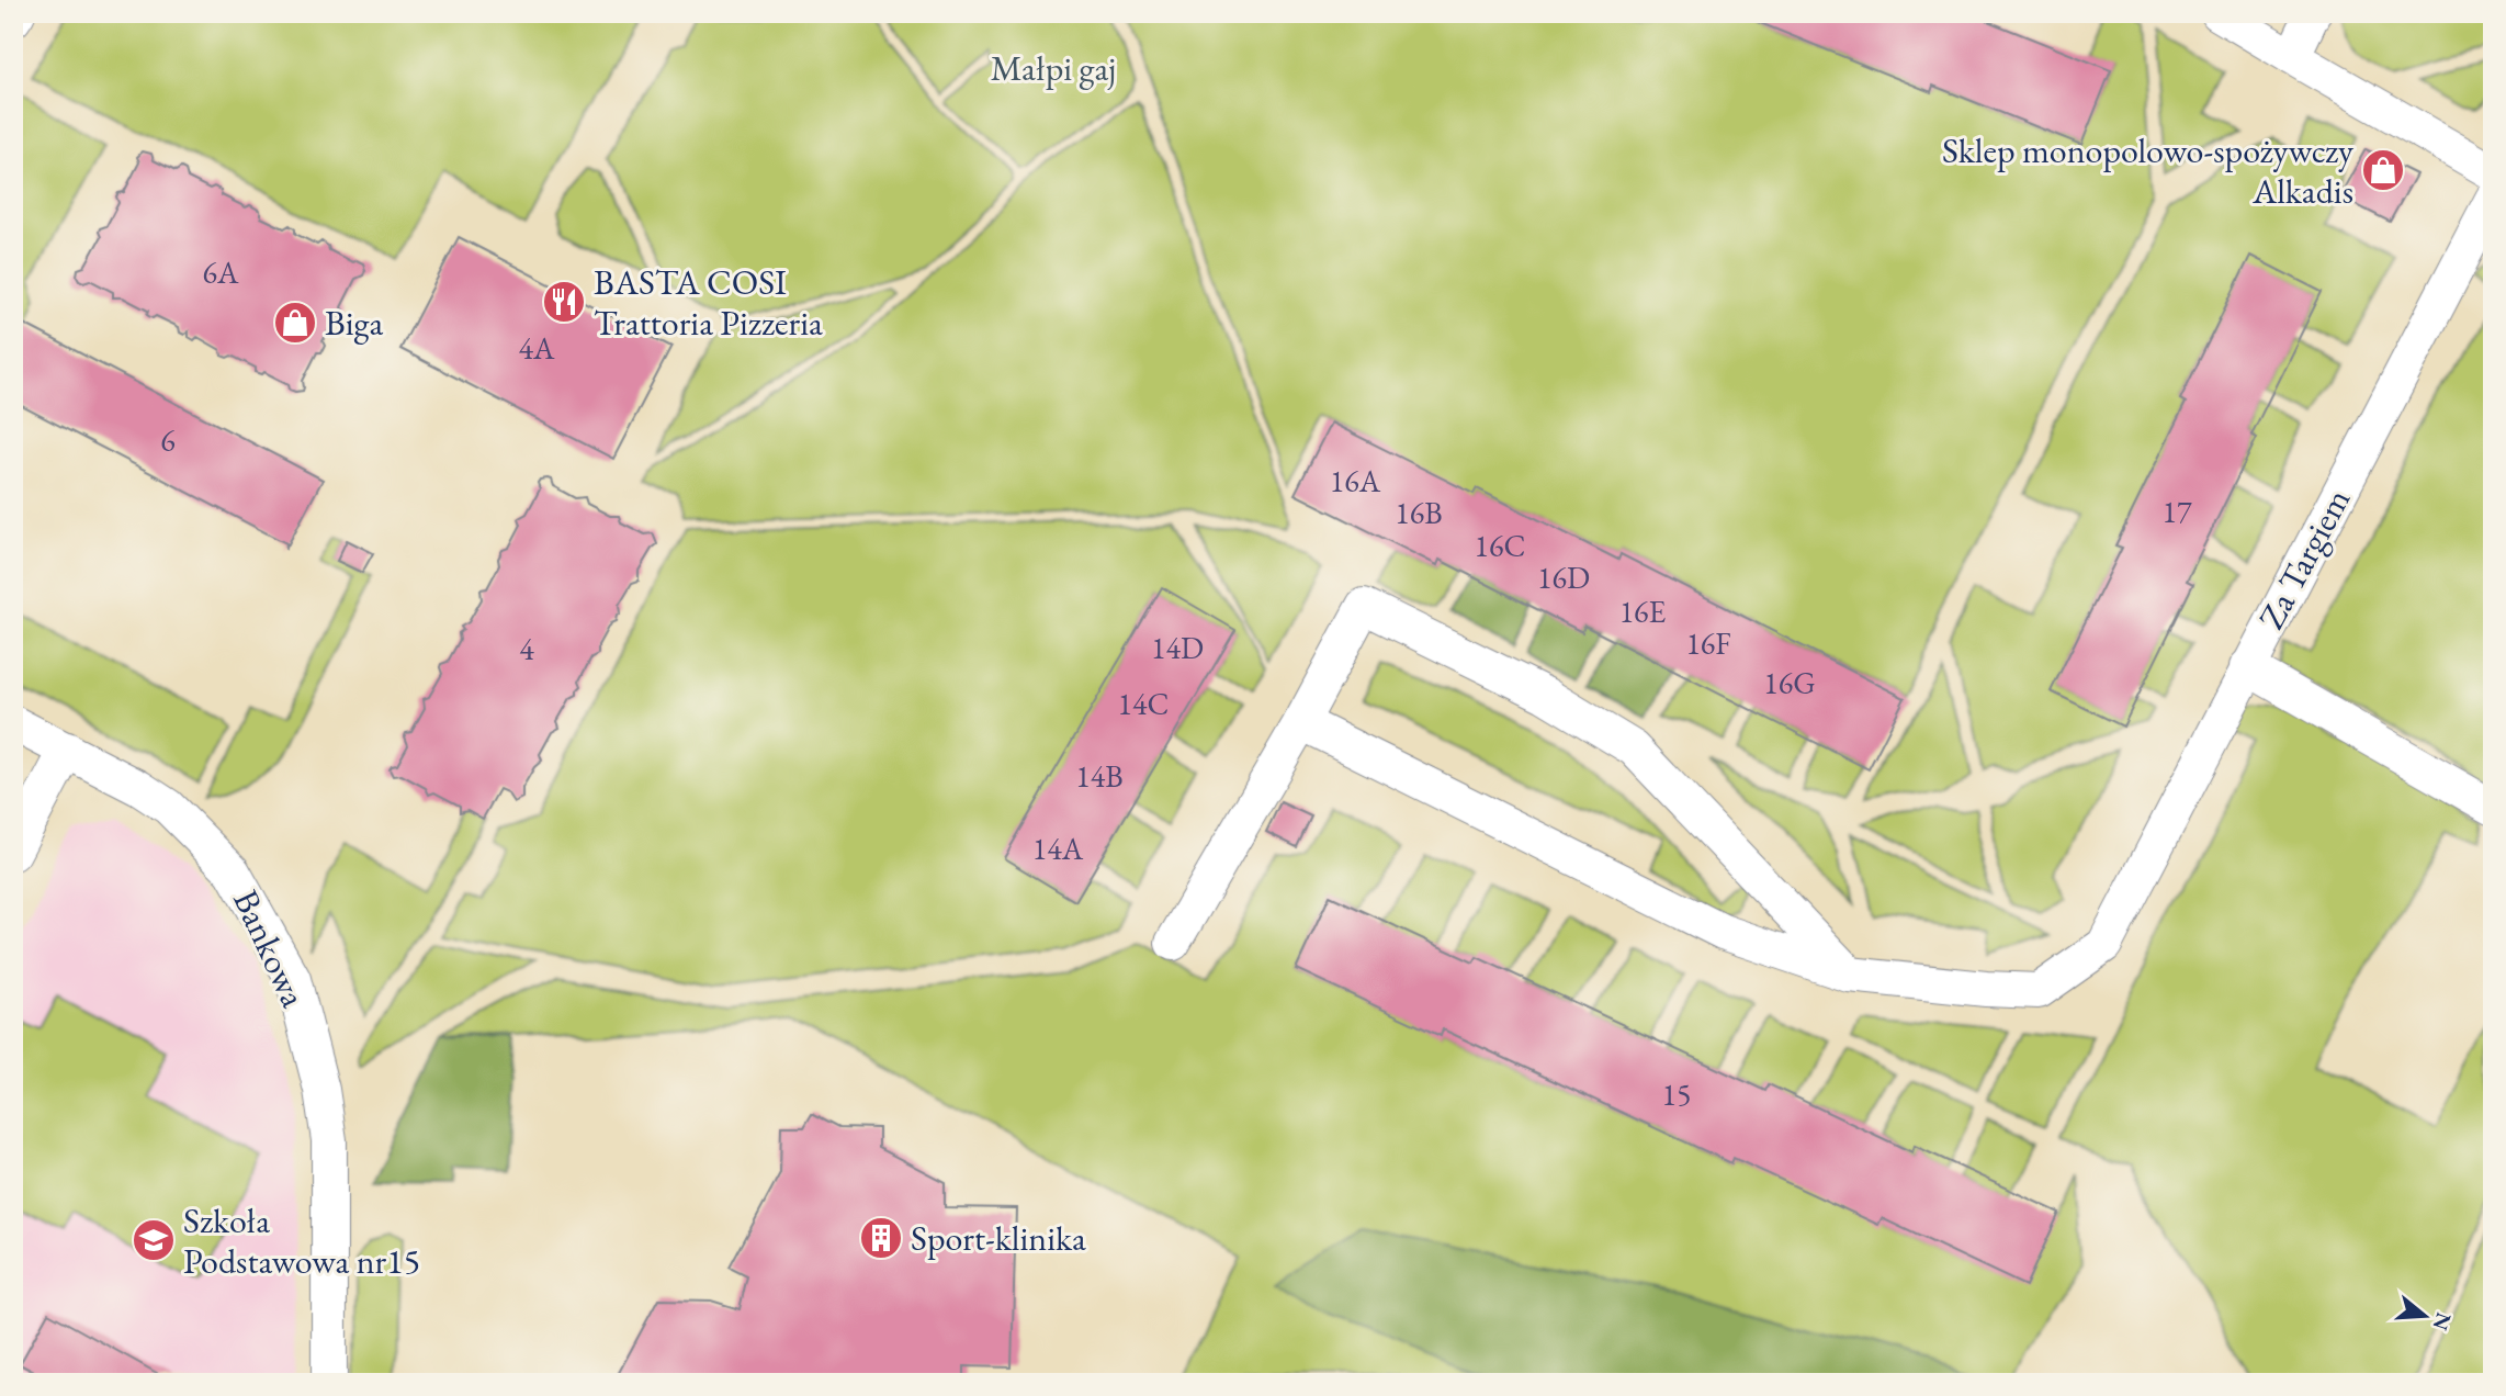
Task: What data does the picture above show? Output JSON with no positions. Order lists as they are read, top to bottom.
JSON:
{
  "streets": {
    "street": ["Za Targiem", "Bankowa"]
  },
  "parks": ["Małpi gaj"],
  "places": {
    "shop": ["Sklep monopolowo-spożywczy Alkadis", "Biga"],
    "restaurant": ["BASTA COSI Trattoria Pizzeria"],
    "building": ["Sport-klinika"],
    "school or university": ["Szkoła Podstawowa nr15"]
  },
  "house_numbers": [
    "6A",
    "4A",
    "6",
    "16A",
    "17",
    "16B",
    "16C",
    "16D",
    "16E",
    "16F",
    "14D",
    "4",
    "16G",
    "14C",
    "14B",
    "14A",
    "15"
  ],
  "north": "right"
}
